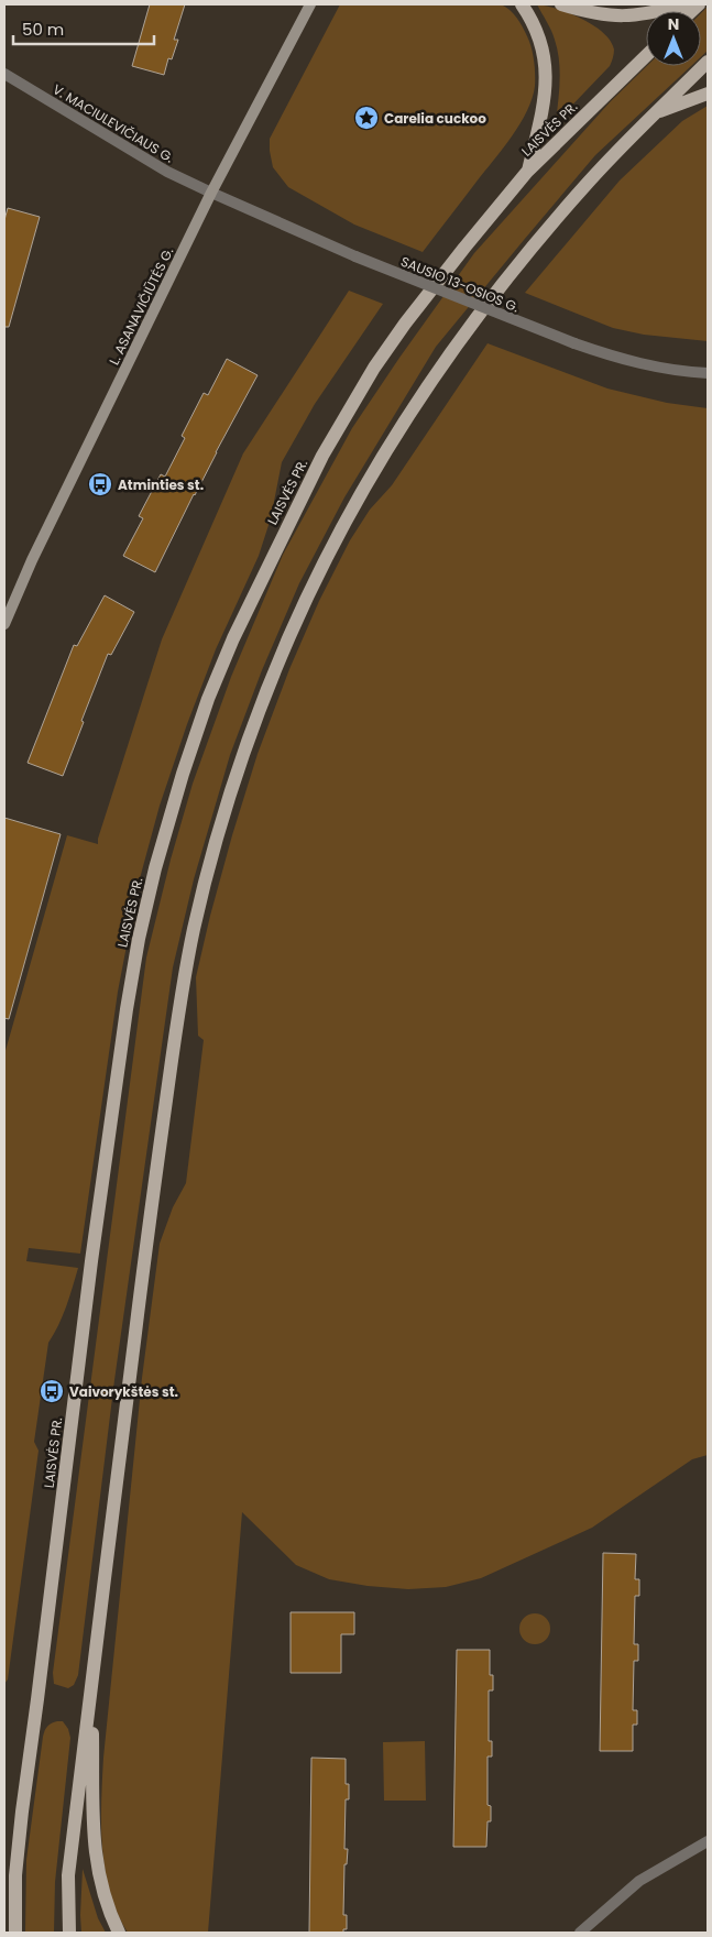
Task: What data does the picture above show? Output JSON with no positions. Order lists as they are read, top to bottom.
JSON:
{
  "streets": {
    "main road": ["LAISVĖS PR.", "L. ASANAVIČIŪTĖS G."],
    "street": ["V. MACIULEVIČIAUS G.", "SAUSIO 13-OSIOS G."]
  },
  "crossings": [
    ["V. MACIULEVIČIAUS G.", "SAUSIO 13-OSIOS G."],
    ["V. MACIULEVIČIAUS G.", "L. ASANAVIČIŪTĖS G."],
    ["SAUSIO 13-OSIOS G.", "L. ASANAVIČIŪTĖS G."]
  ],
  "places": {
    "place": ["Carelia cuckoo"],
    "bus stop": ["Atminties st.", "Vaivorykštės st."]
  },
  "scale_bar": "50 m",
  "north": "top"
}
